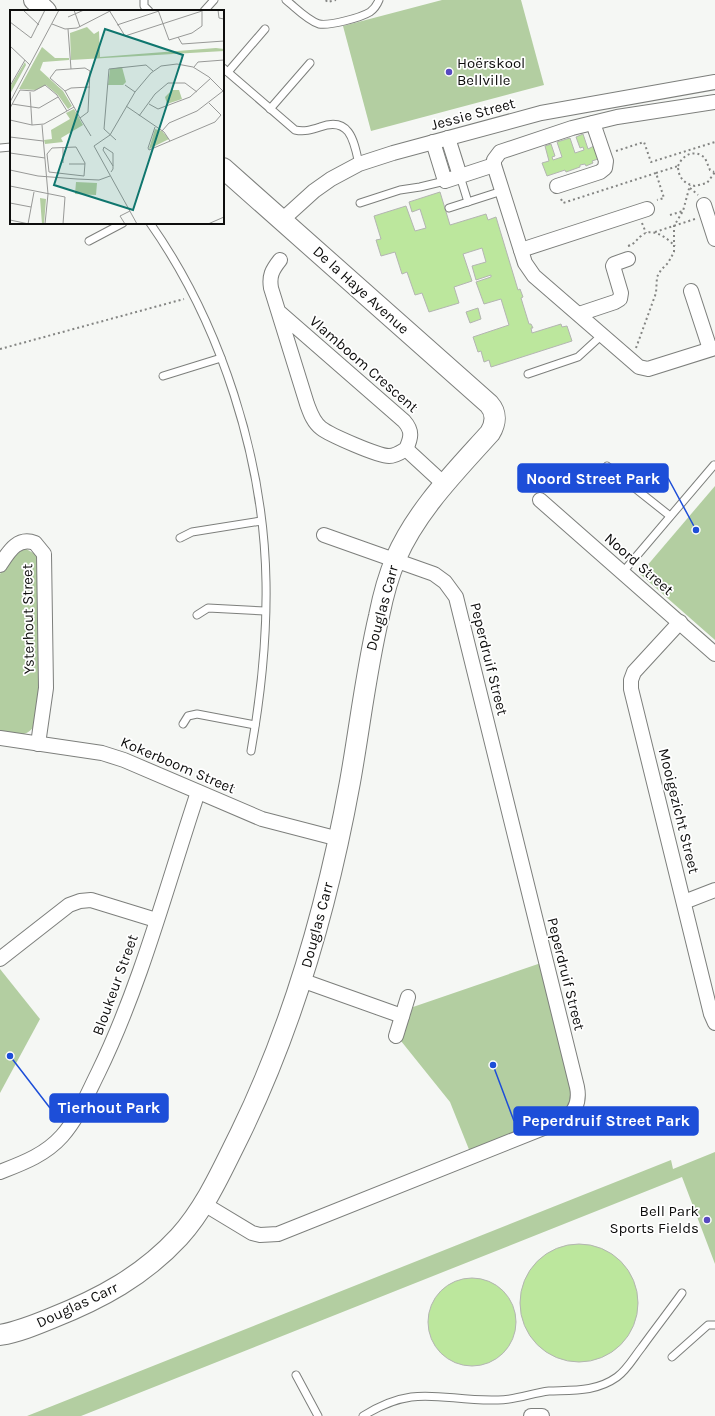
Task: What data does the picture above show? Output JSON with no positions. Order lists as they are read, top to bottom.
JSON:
{
  "streets": {
    "street": [
      "Jessie Street",
      "De la Haye Avenue",
      "Vlamboom Crescent",
      "Noord Street",
      "Douglas Carr",
      "Ysterhout Street",
      "Peperdruif Street",
      "Kokerboom Street",
      "Mooigezicht Street",
      "Bloukeur Street"
    ]
  },
  "crossings": [
    ["Jessie Street", "De la Haye Avenue"],
    ["De la Haye Avenue", "Douglas Carr"],
    ["Noord Street", "Mooigezicht Street"],
    ["Douglas Carr", "Peperdruif Street"],
    ["Douglas Carr", "Kokerboom Street"],
    ["Ysterhout Street", "Kokerboom Street"],
    ["Kokerboom Street", "Bloukeur Street"]
  ],
  "places": [
    "Hoërskool Bellville",
    "Noord Street Park",
    "Tierhout Park",
    "Peperdruif Street Park",
    "Bell Park Sports Fields"
  ]
}
